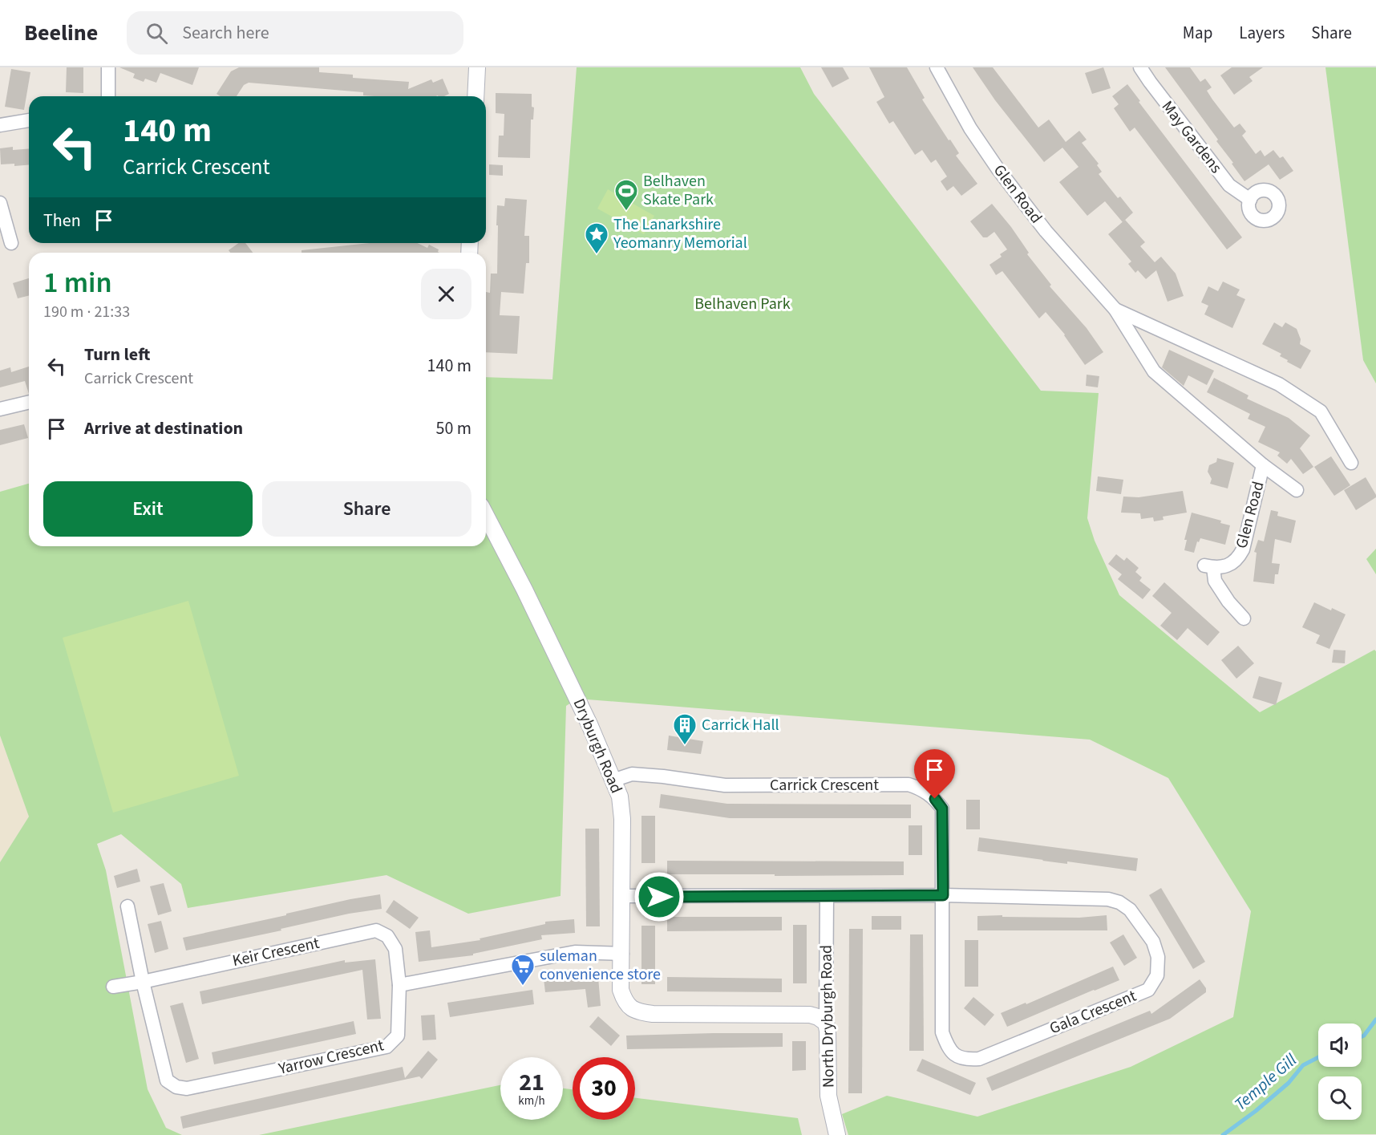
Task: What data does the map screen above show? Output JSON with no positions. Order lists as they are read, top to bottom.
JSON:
{
  "streets": {
    "street": [
      "May Gardens",
      "Glen Road",
      "Dryburgh Road",
      "Carrick Crescent",
      "Keir Crescent",
      "Gala Crescent",
      "North Dryburgh Road",
      "Yarrow Crescent"
    ]
  },
  "crossings": [
    ["Dryburgh Road", "Carrick Crescent"],
    ["Dryburgh Road", "Gala Crescent"],
    ["Dryburgh Road", "North Dryburgh Road"],
    ["Carrick Crescent", "Gala Crescent"],
    ["Keir Crescent", "Yarrow Crescent"],
    ["Gala Crescent", "North Dryburgh Road"]
  ],
  "water": ["Temple Gill"],
  "parks": ["Belhaven Park"],
  "places": {
    "sports": ["Belhaven Skate Park"],
    "place": ["The Lanarkshire Yeomanry Memorial"],
    "building": ["Carrick Hall"],
    "supermarket": ["suleman convenience store"]
  },
  "page": {
    "header": "Beeline",
    "search": "Search here",
    "nav": ["Map", "Layers", "Share"],
    "turn": ["140 m", "Carrick Crescent"],
    "then": "Then",
    "heading": ["1 min", "190 m · 21:33"],
    "list": [
      {
        "name": "Turn left",
        "note": "Carrick Crescent",
        "value": "140 m"
      },
      {
        "name": "Arrive at destination",
        "value": "50 m"
      }
    ],
    "buttons": ["Exit", "Share"],
    "speed": "21 km/h",
    "limit": "30"
  }
}
